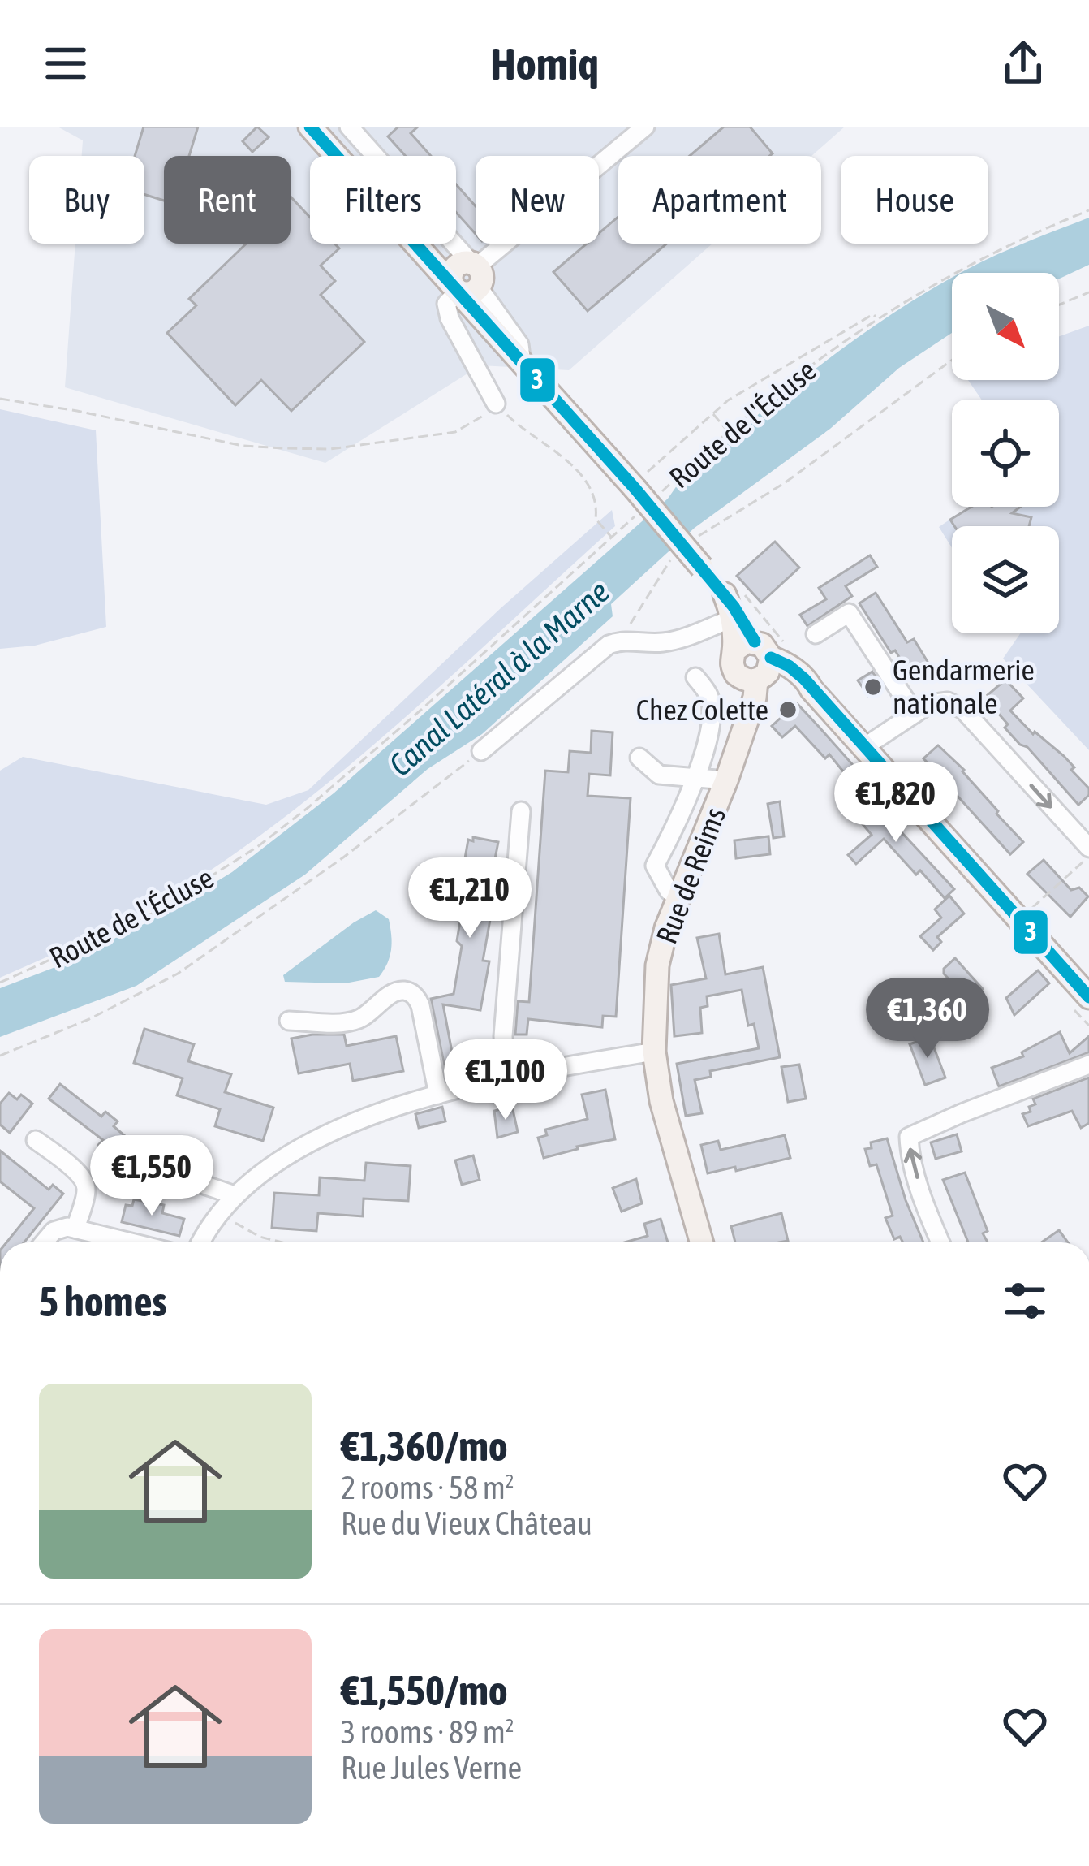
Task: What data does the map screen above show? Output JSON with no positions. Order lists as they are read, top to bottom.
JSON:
{
  "streets": {
    "main road": ["Rue de Reims"],
    "path": ["Route de l'Écluse"]
  },
  "water": ["Canal Latéral à la Marne"],
  "places": ["Gendarmerie nationale", "Chez Colette"],
  "lines": ["transit line 3"],
  "north": "bottom right",
  "page": {
    "header": "Homiq",
    "chip": [
      "Buy",
      "Rent",
      "Filters",
      "New",
      "Apartment",
      "House"
    ],
    "price": [
      "€1,820",
      "€1,210",
      "€1,360",
      "€1,100",
      "€1,550"
    ],
    "heading": "5 homes",
    "list": [
      {
        "name": "€1,360/mo",
        "note": "2 rooms · 58 m² · Rue du Vieux Château"
      },
      {
        "name": "€1,550/mo",
        "note": "3 rooms · 89 m² · Rue Jules Verne"
      }
    ]
  }
}
